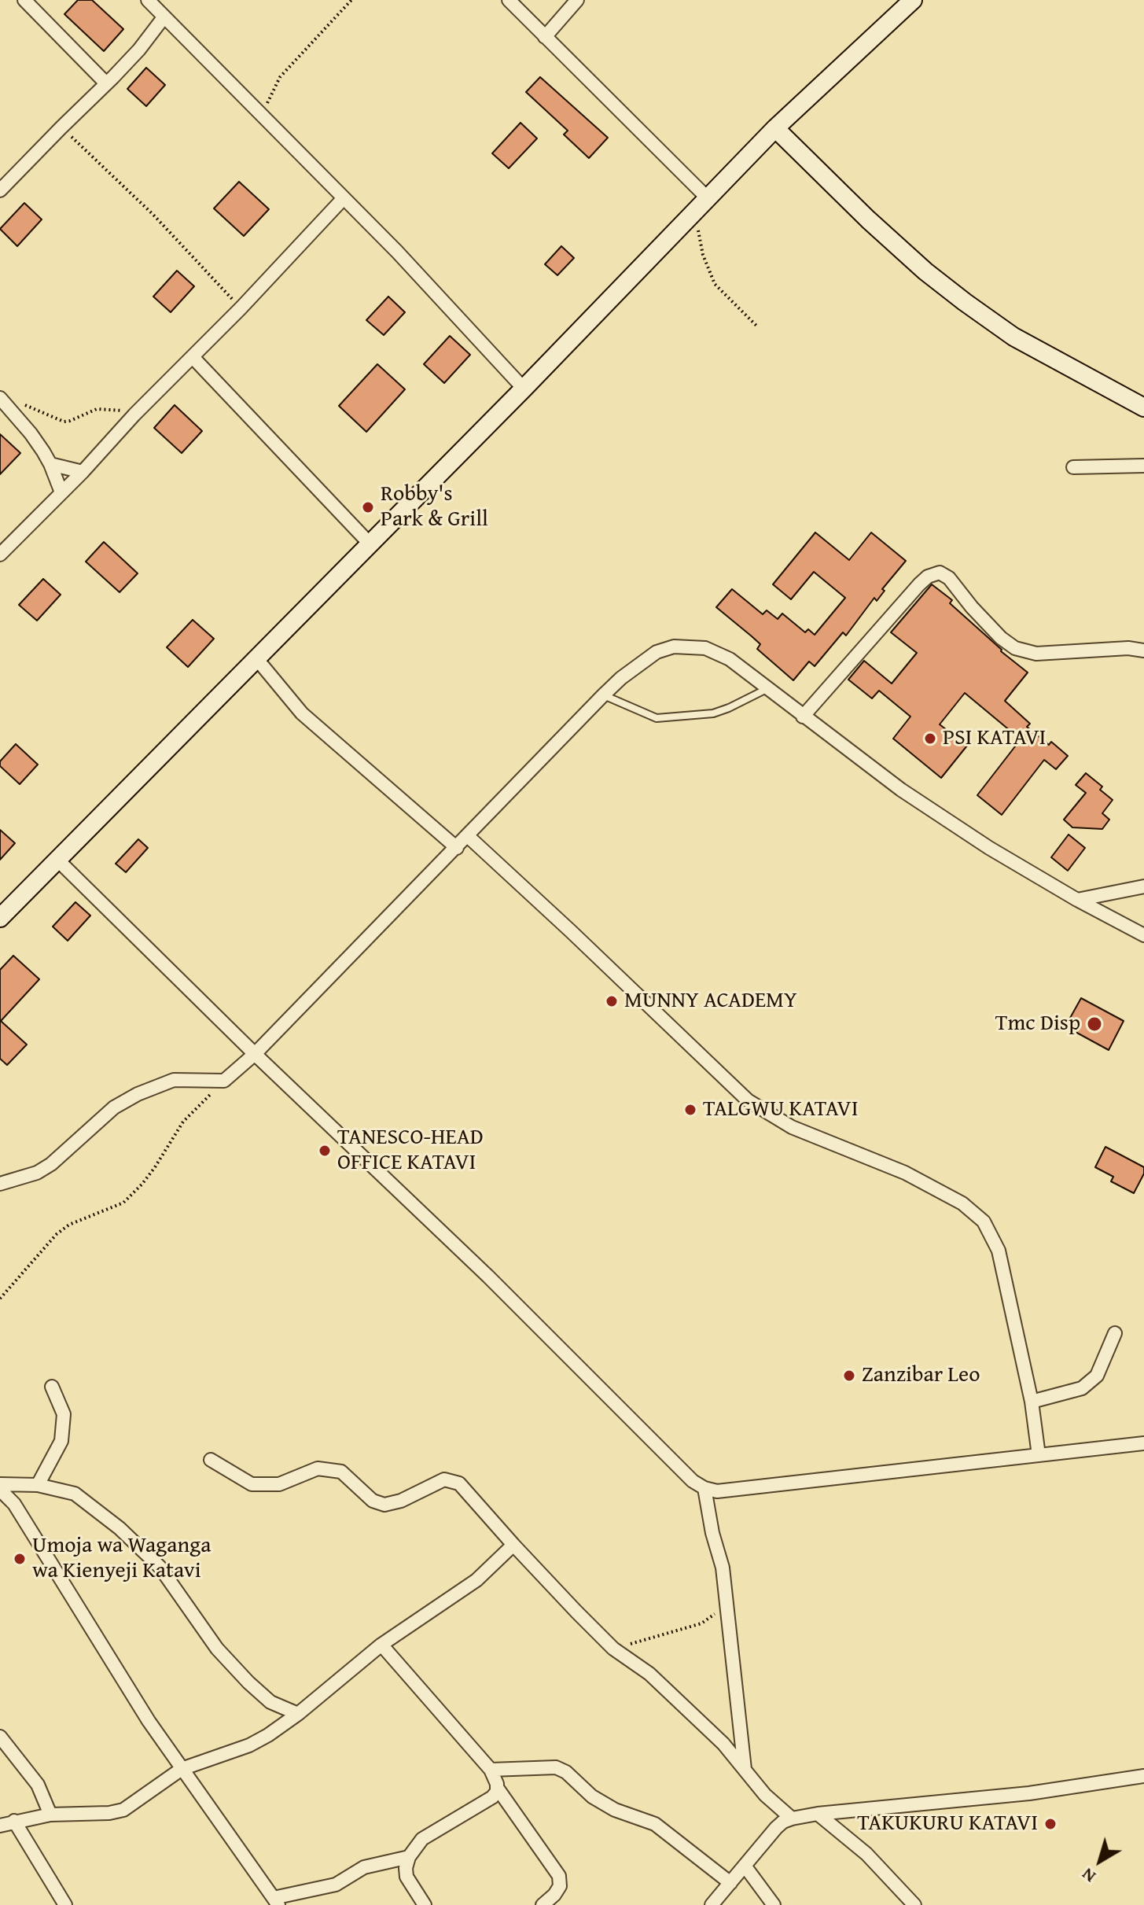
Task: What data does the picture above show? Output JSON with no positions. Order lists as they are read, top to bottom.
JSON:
{
  "places": [
    "Robby's Park & Grill",
    "PSI KATAVI",
    "MUNNY ACADEMY",
    "Tmc Disp",
    "TALGWU KATAVI",
    "TANESCO-HEAD OFFICE KATAVI",
    "Zanzibar Leo",
    "Umoja wa Waganga wa Kienyeji Katavi",
    "TAKUKURU KATAVI"
  ],
  "north": "bottom left"
}
